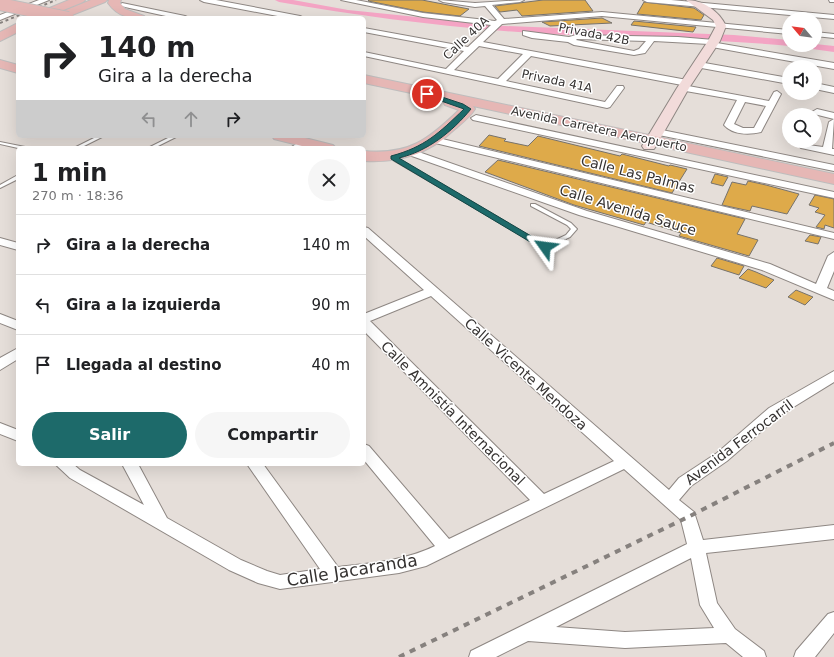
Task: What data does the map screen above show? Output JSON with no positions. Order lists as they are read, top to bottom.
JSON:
{
  "streets": {
    "main road": ["Avenida Carretera Aeropuerto"],
    "street": [
      "Privada 42B",
      "Calle 40A",
      "Privada 41A",
      "Calle Las Palmas",
      "Calle Avenida Sauce",
      "Calle Vicente Mendoza",
      "Calle Amnistía Internacional",
      "Avenida Ferrocarril",
      "Calle Jacaranda"
    ]
  },
  "crossings": [
    ["Calle Vicente Mendoza", "Avenida Ferrocarril"],
    ["Calle Vicente Mendoza", "Calle Jacaranda"],
    ["Calle Amnistía Internacional", "Calle Jacaranda"]
  ],
  "north": "top left",
  "page": {
    "turn": ["140 m", "Gira a la derecha"],
    "heading": ["1 min", "270 m · 18:36"],
    "list": [
      {
        "name": "Gira a la derecha",
        "value": "140 m"
      },
      {
        "name": "Gira a la izquierda",
        "value": "90 m"
      },
      {
        "name": "Llegada al destino",
        "value": "40 m"
      }
    ],
    "buttons": ["Salir", "Compartir"]
  }
}
